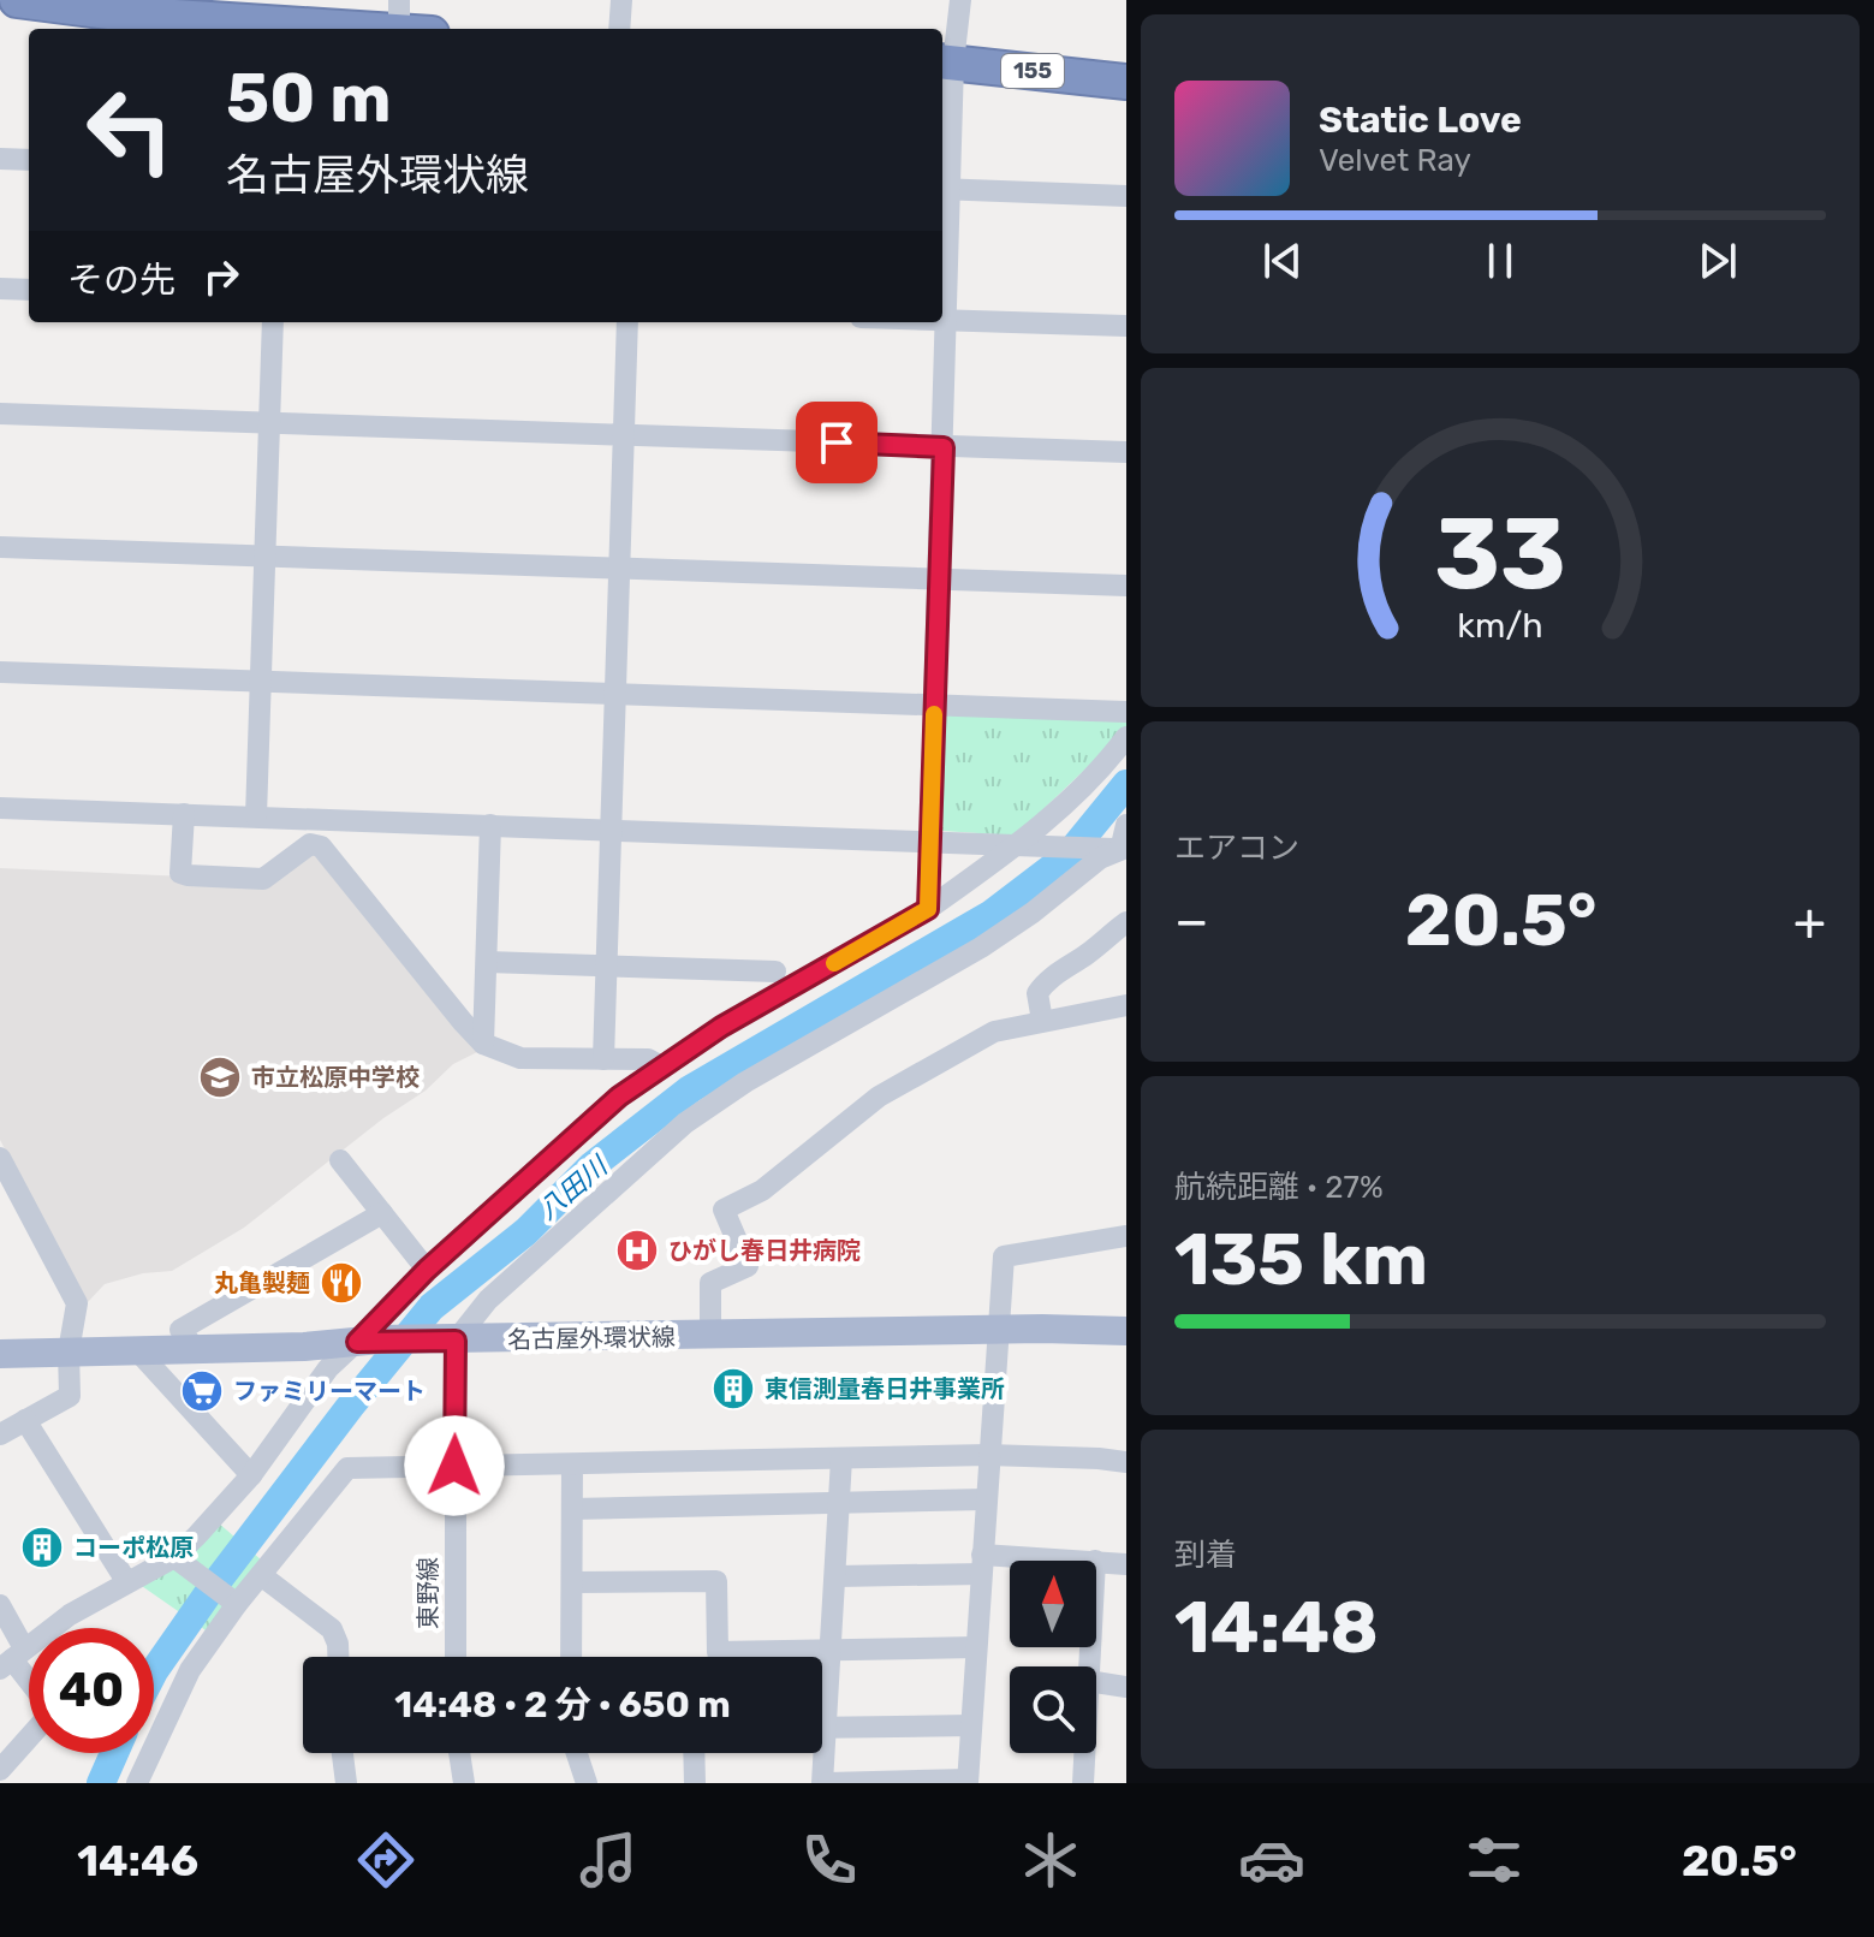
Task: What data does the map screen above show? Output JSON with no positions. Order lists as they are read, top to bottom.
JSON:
{
  "streets": {
    "highway": ["155"],
    "main road": ["名古屋外環状線"],
    "street": ["東野線"]
  },
  "crossings": [
    ["名古屋外環状線", "東野線"]
  ],
  "water": ["八田川"],
  "places": {
    "school or university": ["市立松原中学校"],
    "hospital": ["ひがし春日井病院"],
    "restaurant": ["丸亀製麺"],
    "building": ["東信測量春日井事業所", "コーポ松原"],
    "supermarket": ["ファミリーマート"]
  },
  "north": "top",
  "page": {
    "turn": ["50 m", "名古屋外環状線"],
    "song": ["Static Love", "Velvet Ray"],
    "then": "その先",
    "tile": [
      "エアコン",
      ["航続距離 · 27%", "135 km"],
      ["到着", "14:48"]
    ],
    "heat": ["−", "20.5°", "+"],
    "limit": "40",
    "trip": "14:48 · 2 分 · 650 m",
    "tabs": ["14:46", "20.5°"],
    "gauge": ["33", "km/h"]
  }
}
